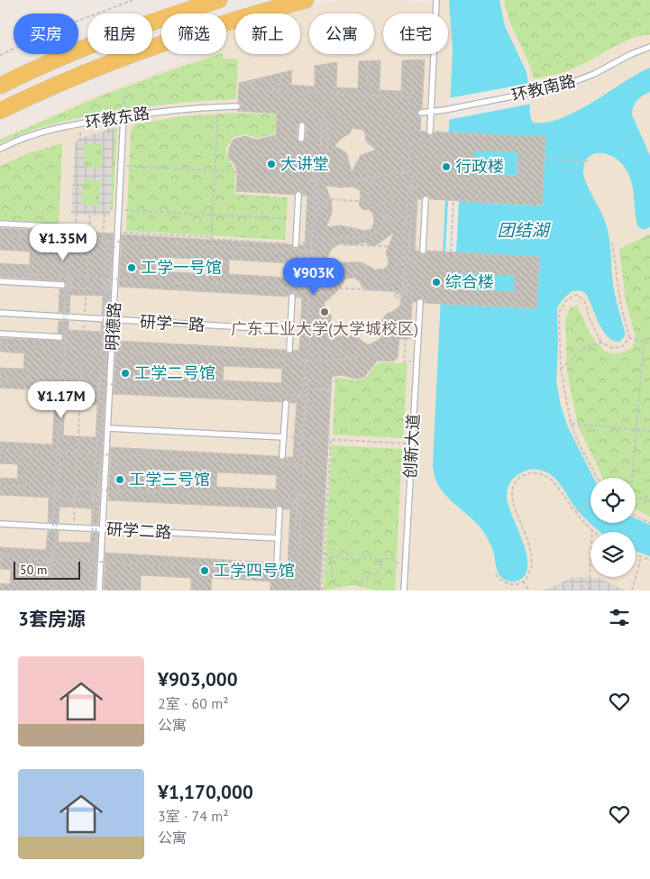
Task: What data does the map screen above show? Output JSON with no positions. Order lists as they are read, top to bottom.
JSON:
{
  "streets": {
    "lane": [
      "环教南路",
      "环教东路",
      "研学一路",
      "明德路",
      "创新大道",
      "研学二路"
    ]
  },
  "crossings": [
    ["环教东路", "明德路"],
    ["研学一路", "明德路"],
    ["明德路", "研学二路"]
  ],
  "water": ["团结湖"],
  "places": [
    "大讲堂",
    "行政楼",
    "工学一号馆",
    "综合楼",
    "广东工业大学(大学城校区)",
    "工学二号馆",
    "工学三号馆",
    "工学四号馆"
  ],
  "scale_bar": "50 m",
  "page": {
    "chip": [
      "买房",
      "租房",
      "筛选",
      "新上",
      "公寓",
      "住宅"
    ],
    "price": ["¥1.35M", "¥903K", "¥1.17M"],
    "scale": "50 m",
    "heading": "3套房源",
    "list": [
      {
        "name": "¥903,000",
        "note": "2室 · 60 m² · 公寓"
      },
      {
        "name": "¥1,170,000",
        "note": "3室 · 74 m² · 公寓"
      }
    ]
  }
}
